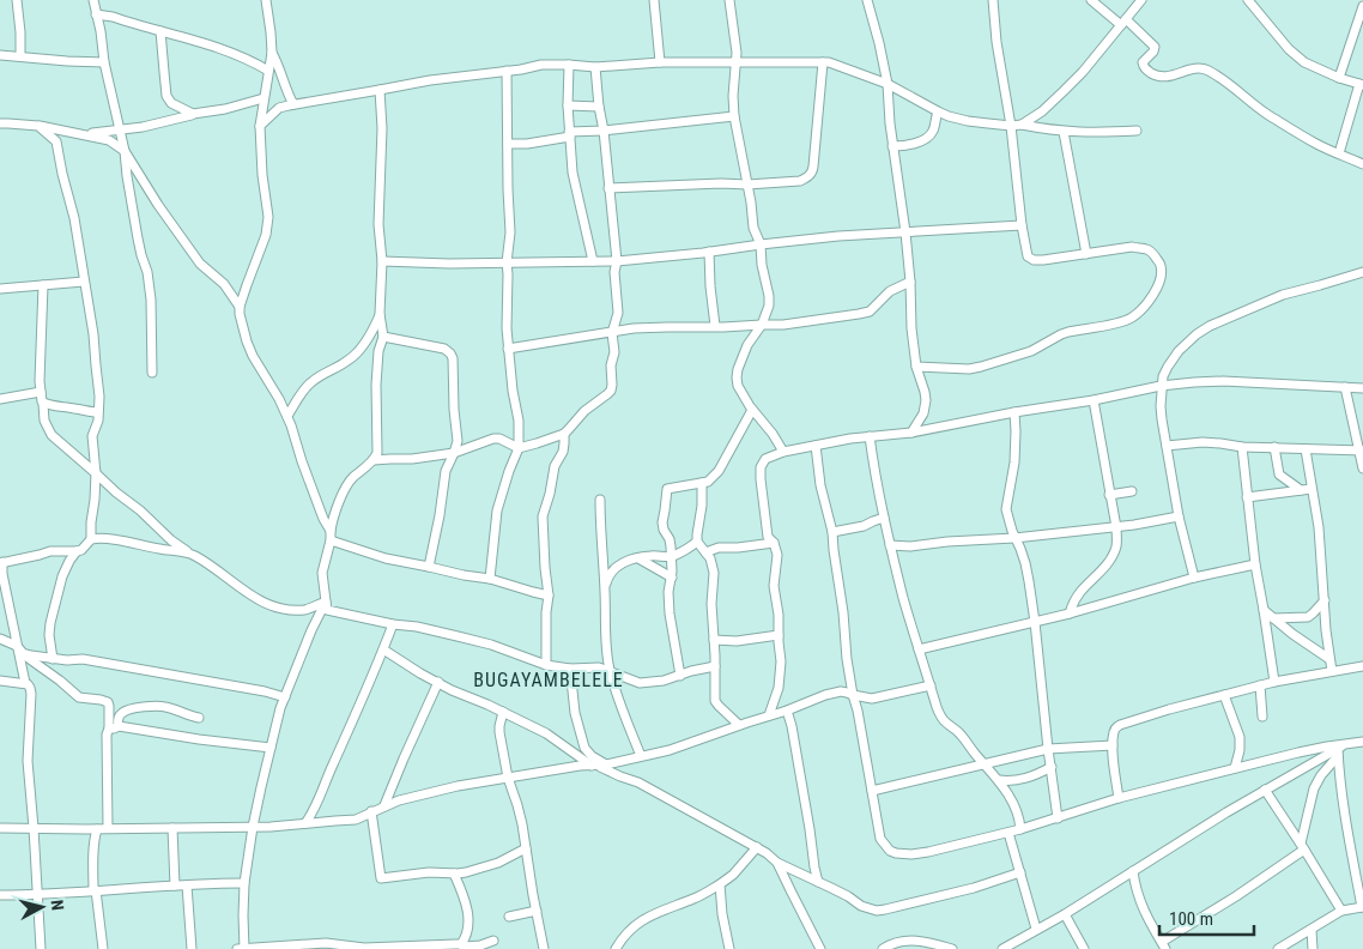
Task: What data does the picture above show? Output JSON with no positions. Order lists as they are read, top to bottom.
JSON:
{
  "districts": ["BUGAYAMBELELE"],
  "scale_bar": "100 m",
  "north": "right"
}
